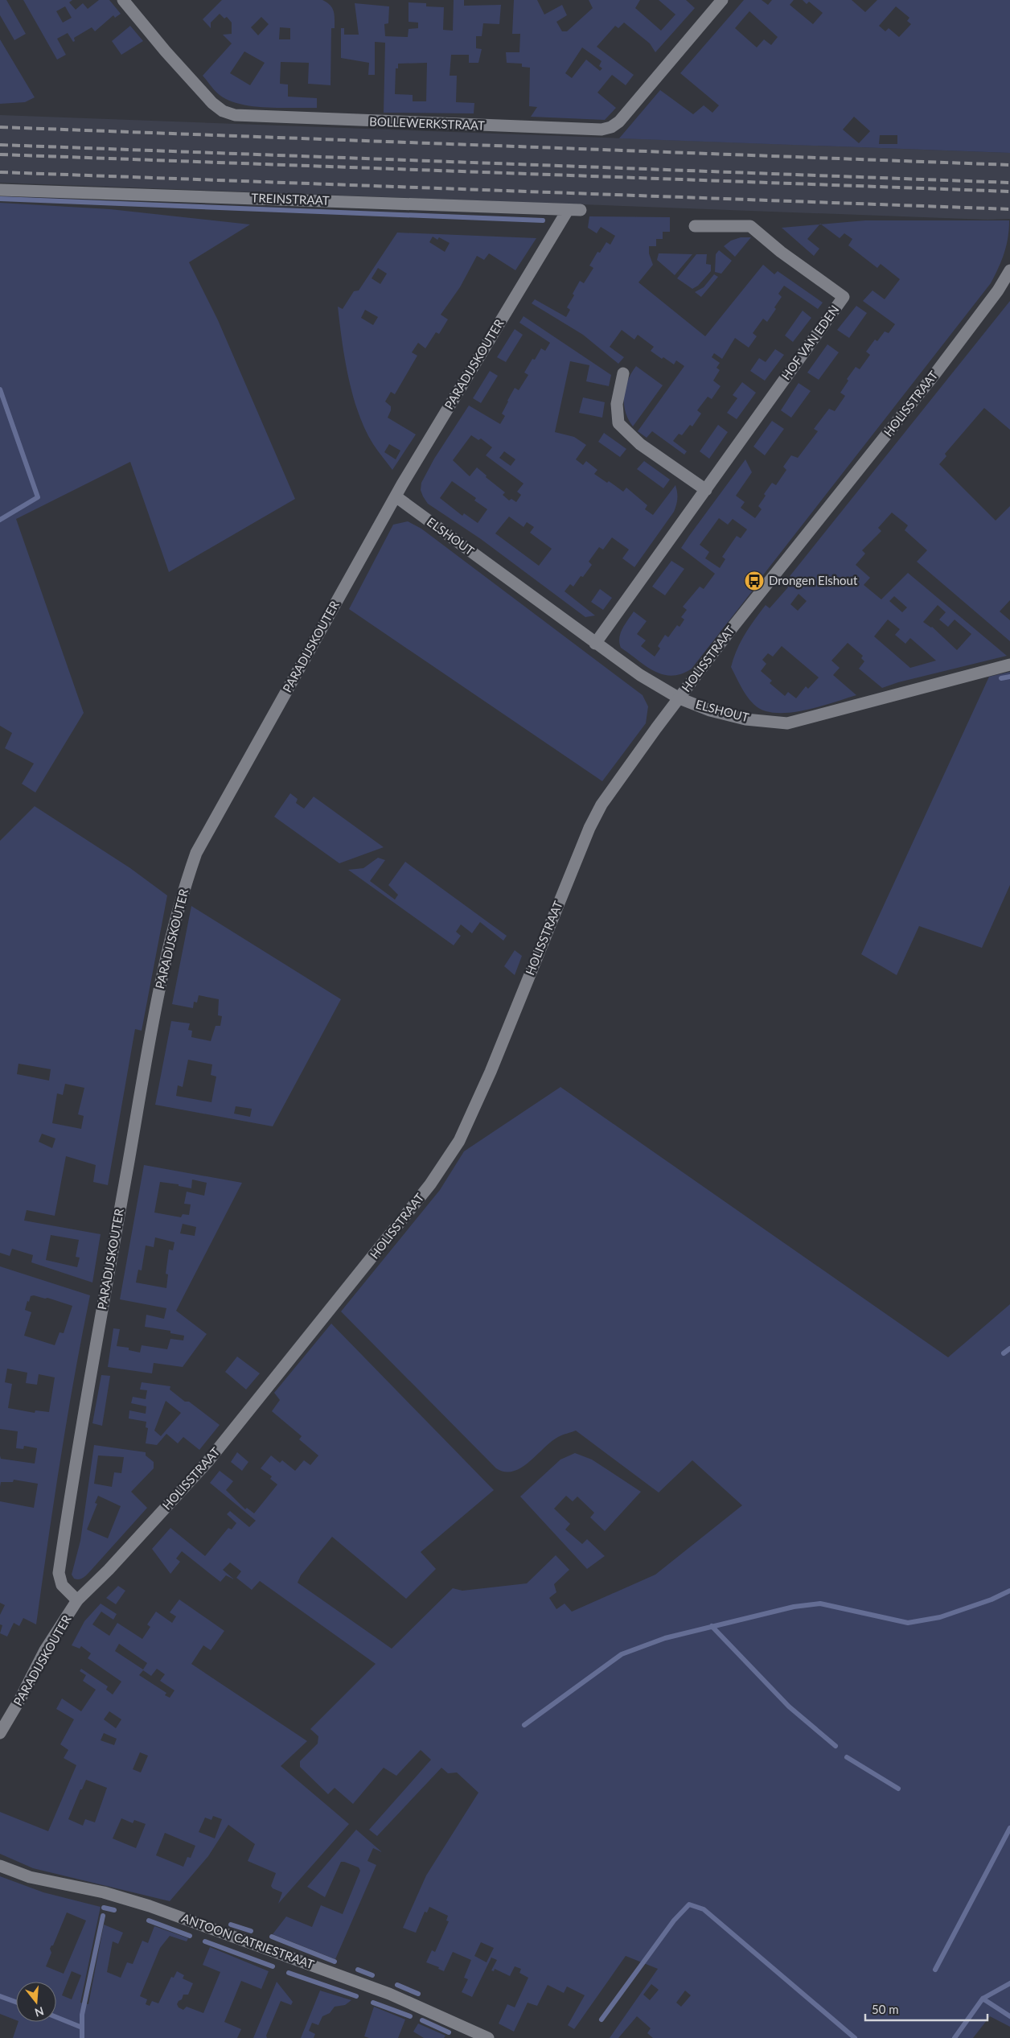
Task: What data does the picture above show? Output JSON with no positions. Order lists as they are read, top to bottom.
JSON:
{
  "streets": {
    "street": [
      "BOLLEWERKSTRAAT",
      "TREINSTRAAT",
      "HOF VAN EDEN",
      "PARADIJSKOUTER",
      "HOLISSTRAAT",
      "ELSHOUT",
      "ANTOON CATRIESTRAAT"
    ]
  },
  "crossings": [
    ["TREINSTRAAT", "PARADIJSKOUTER"],
    ["HOF VAN EDEN", "ELSHOUT"],
    ["PARADIJSKOUTER", "HOLISSTRAAT"],
    ["PARADIJSKOUTER", "ELSHOUT"],
    ["HOLISSTRAAT", "ELSHOUT"]
  ],
  "places": {
    "bus stop": ["Drongen Elshout"]
  },
  "scale_bar": "50 m",
  "north": "bottom"
}
